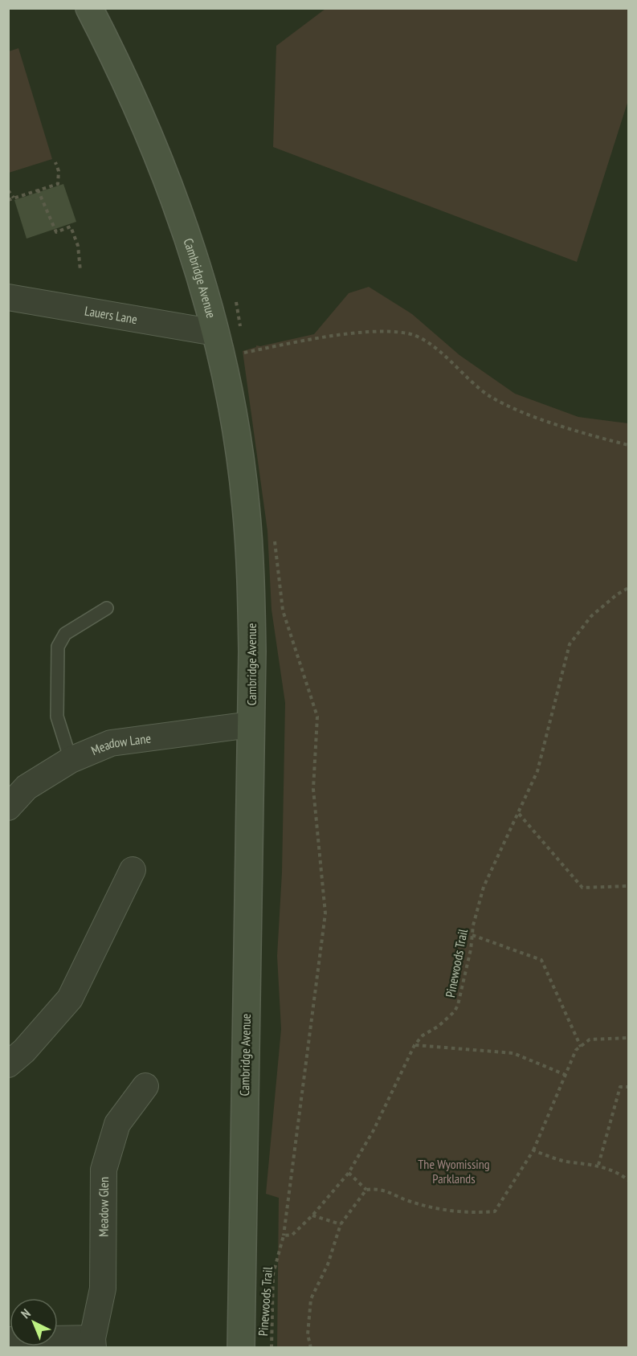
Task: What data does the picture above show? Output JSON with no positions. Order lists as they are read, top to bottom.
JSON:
{
  "streets": {
    "street": [
      "Cambridge Avenue",
      "Lauers Lane",
      "Meadow Lane",
      "Meadow Glen"
    ],
    "path": ["Pinewoods Trail"]
  },
  "crossings": [
    ["Cambridge Avenue", "Lauers Lane"],
    ["Cambridge Avenue", "Meadow Lane"]
  ],
  "parks": ["The Wyomissing Parklands"],
  "north": "top left"
}
